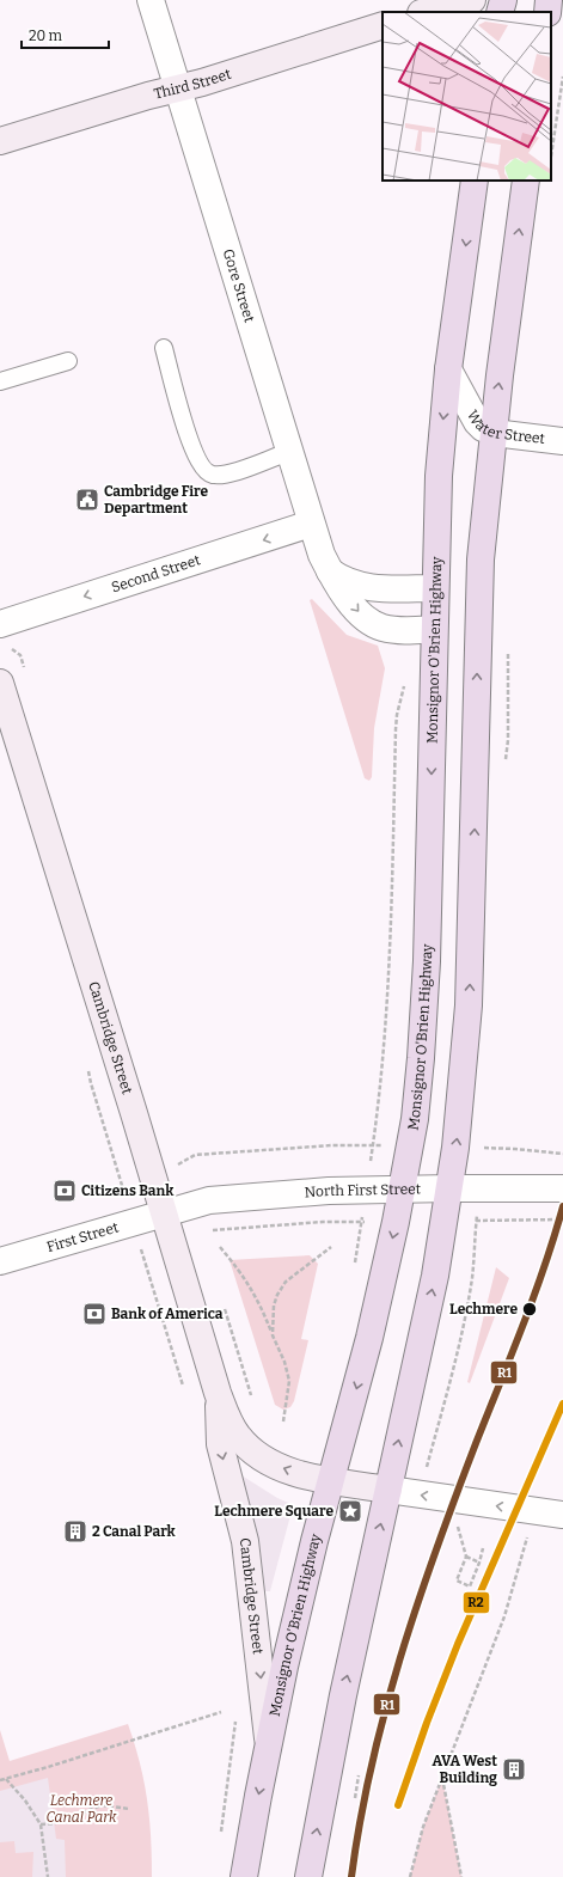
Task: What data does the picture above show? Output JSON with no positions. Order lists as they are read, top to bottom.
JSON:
{
  "streets": {
    "highway": ["Monsignor O'Brien Highway"],
    "main road": ["Third Street", "Cambridge Street"],
    "street": [
      "Gore Street",
      "Water Street",
      "Second Street",
      "North First Street",
      "First Street"
    ]
  },
  "crossings": [
    ["Third Street", "Gore Street"],
    ["Gore Street", "Second Street"],
    ["Gore Street", "Monsignor O'Brien Highway"],
    ["Water Street", "Monsignor O'Brien Highway"],
    ["Monsignor O'Brien Highway", "Cambridge Street"],
    ["Monsignor O'Brien Highway", "North First Street"],
    ["Cambridge Street", "North First Street"],
    ["Cambridge Street", "First Street"],
    ["North First Street", "First Street"]
  ],
  "one_way": ["Second Street"],
  "parks": ["Lechmere Canal Park"],
  "places": {
    "public building": ["Cambridge Fire Department"],
    "bank": ["Citizens Bank", "Bank of America"],
    "other": ["Lechmere"],
    "place": ["Lechmere Square"],
    "building": ["2 Canal Park", "AVA West Building"]
  },
  "lines": ["transit line R1", "transit line R2"],
  "scale_bar": "20 m"
}
